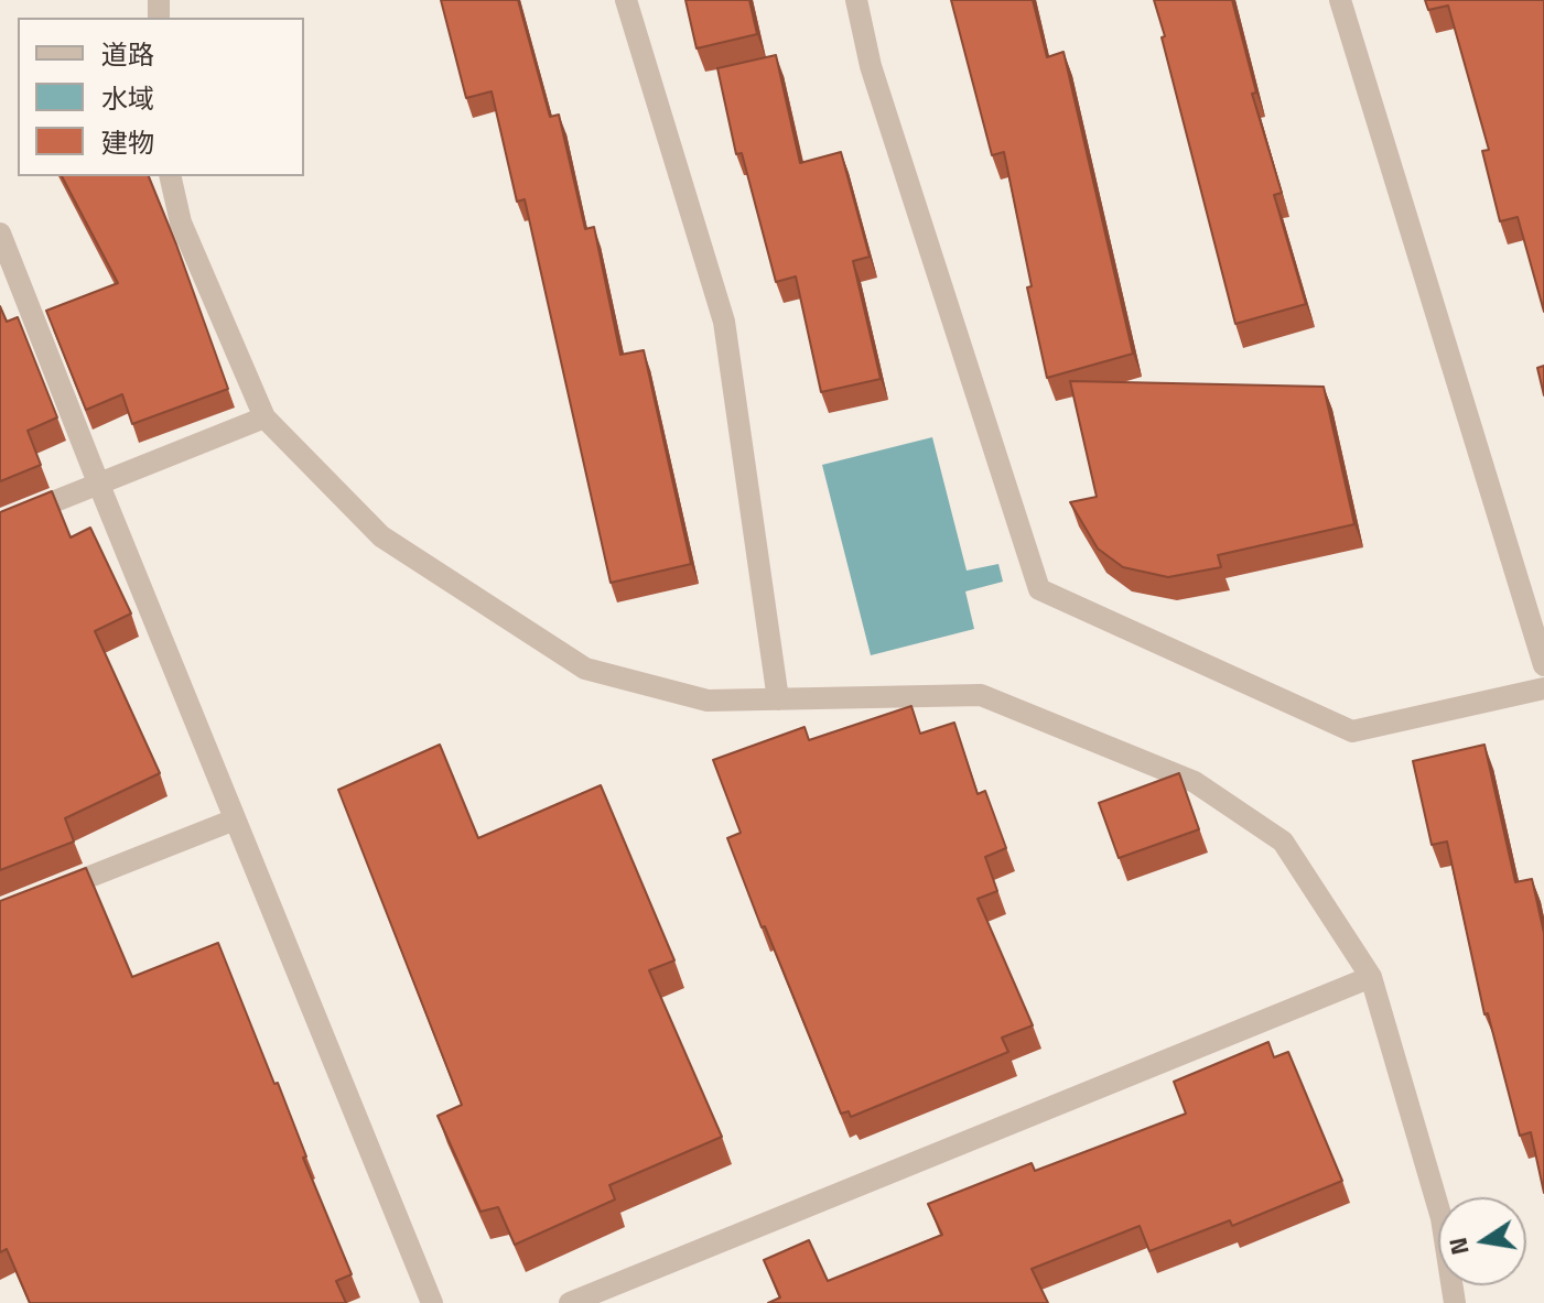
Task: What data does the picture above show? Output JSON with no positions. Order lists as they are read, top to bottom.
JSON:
{
  "legend": ["道路", "水域", "建物"],
  "north": "left"
}
